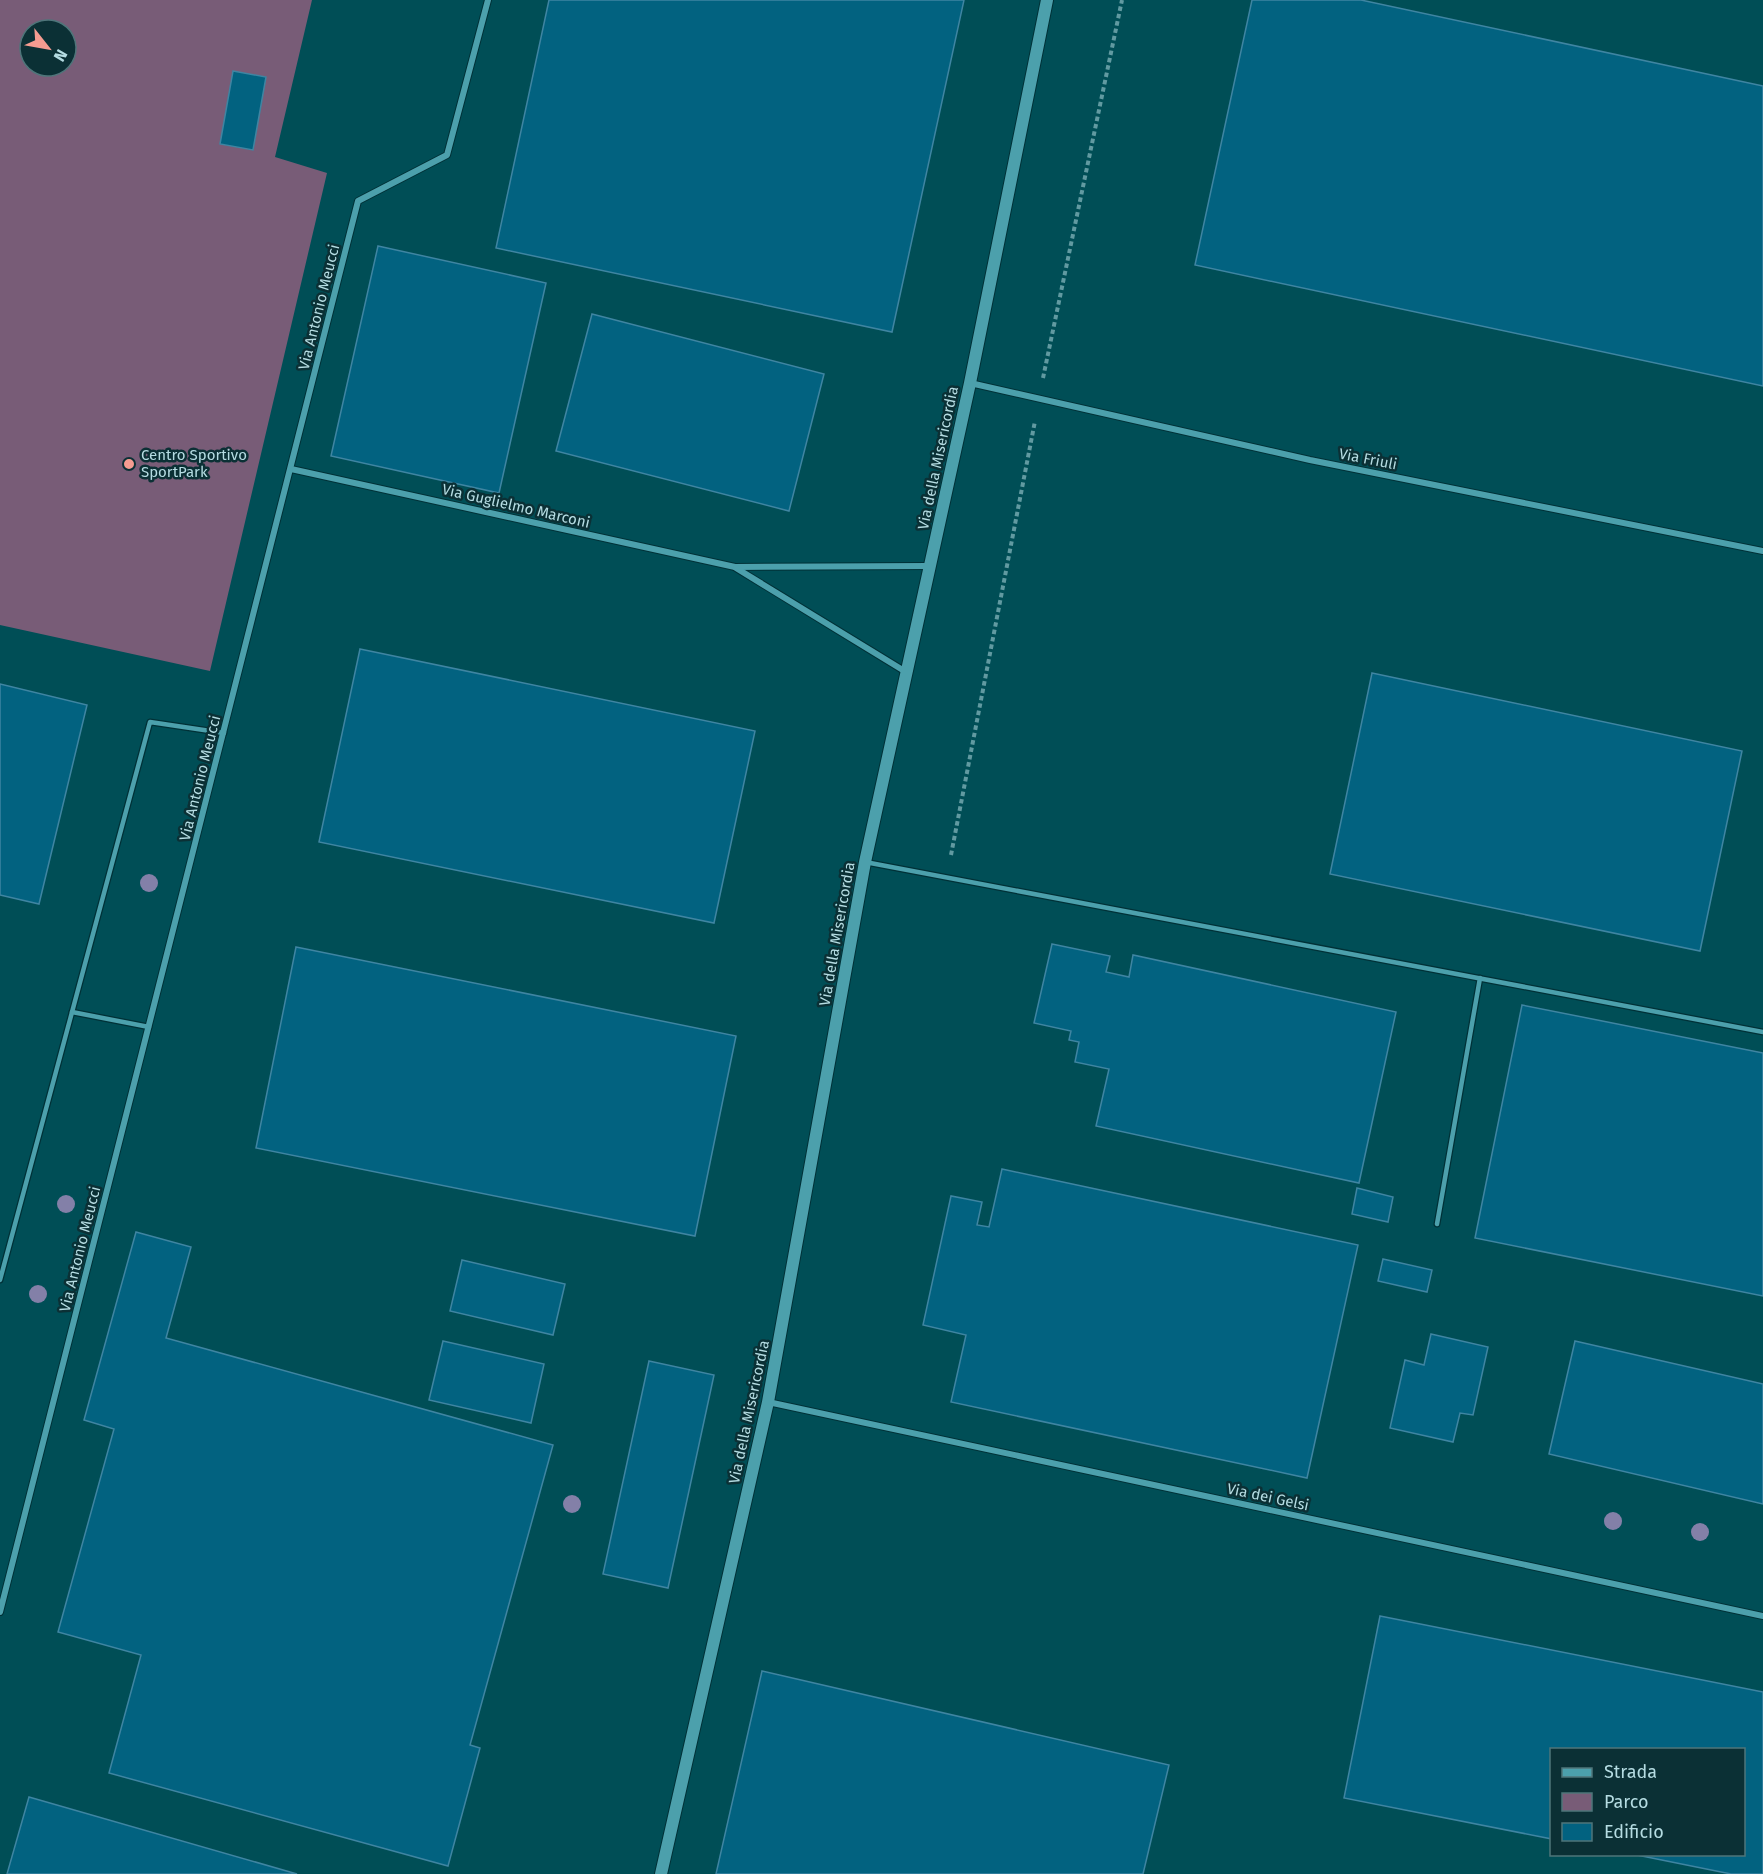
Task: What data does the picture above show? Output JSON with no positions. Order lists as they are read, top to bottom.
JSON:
{
  "streets": {
    "street": [
      "Via Antonio Meucci",
      "Via della Misericordia",
      "Via Friuli",
      "Via Guglielmo Marconi",
      "Via dei Gelsi"
    ]
  },
  "crossings": [
    ["Via Antonio Meucci", "Via Guglielmo Marconi"],
    ["Via della Misericordia", "Via Friuli"],
    ["Via della Misericordia", "Via Guglielmo Marconi"],
    ["Via della Misericordia", "Via dei Gelsi"]
  ],
  "places": ["Centro Sportivo SportPark"],
  "legend": ["Strada", "Parco", "Edificio"],
  "north": "bottom right"
}
